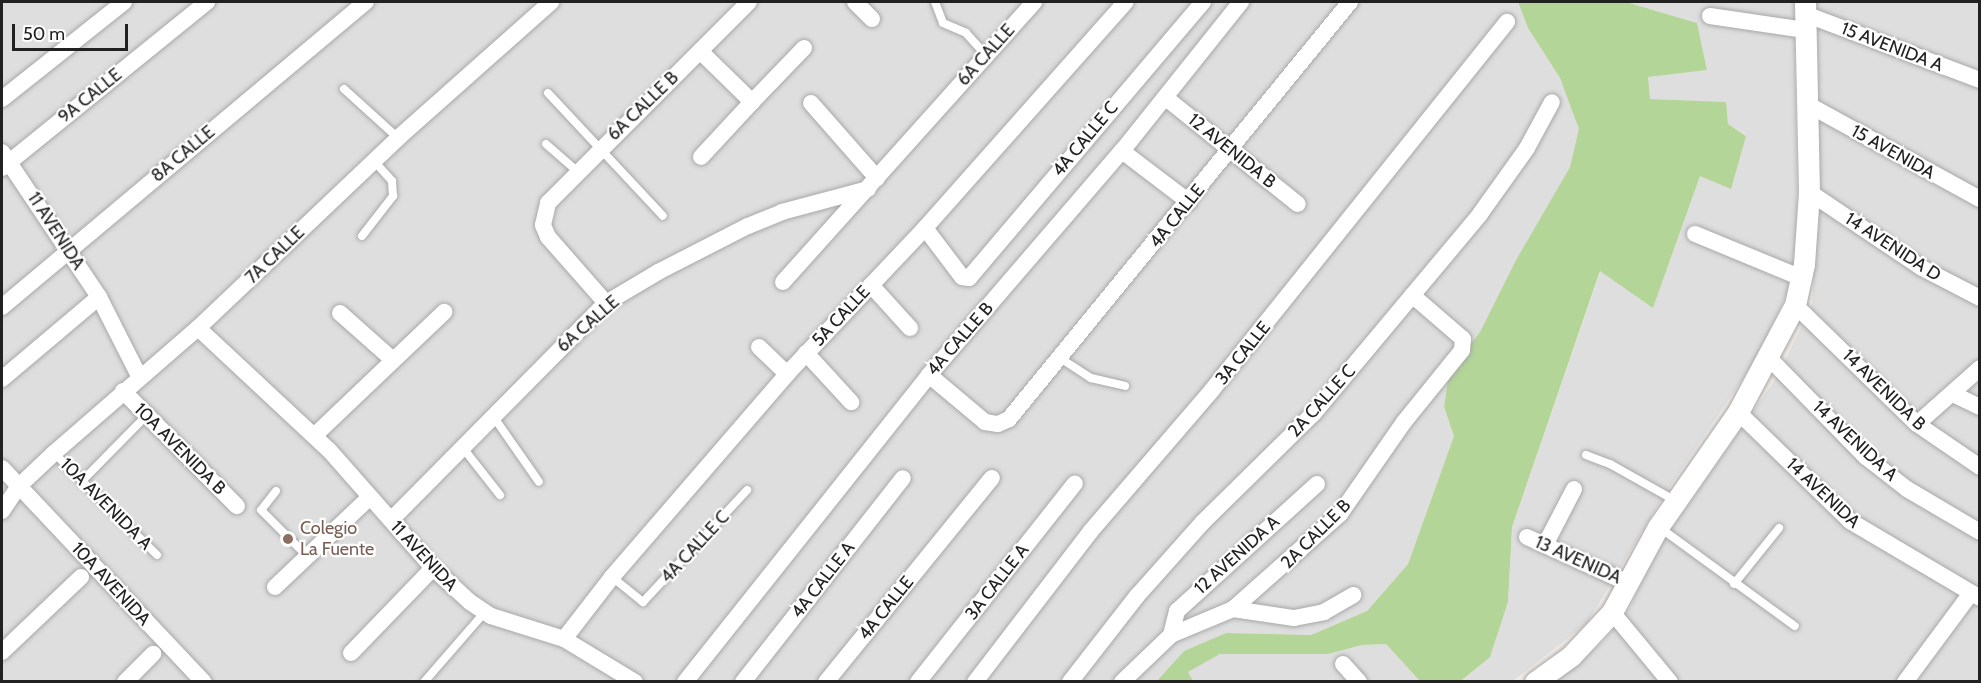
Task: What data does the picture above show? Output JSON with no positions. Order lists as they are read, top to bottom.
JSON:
{
  "streets": {
    "street": [
      "15 AVENIDA A",
      "6A CALLE",
      "9A CALLE",
      "6A CALLE B",
      "4A CALLE C",
      "12 AVENIDA B",
      "15 AVENIDA",
      "8A CALLE",
      "4A CALLE",
      "11 AVENIDA",
      "14 AVENIDA D",
      "7A CALLE",
      "5A CALLE",
      "4A CALLE B",
      "3A CALLE",
      "14 AVENIDA B",
      "2A CALLE C",
      "14 AVENIDA A",
      "10A AVENIDA B",
      "14 AVENIDA",
      "2A CALLE B",
      "12 AVENIDA A",
      "13 AVENIDA",
      "4A CALLE A",
      "3A CALLE A",
      "10A AVENIDA"
    ],
    "lane": ["10A AVENIDA A"]
  },
  "crossings": [
    ["6A CALLE", "6A CALLE B"],
    ["6A CALLE", "11 AVENIDA"],
    ["9A CALLE", "11 AVENIDA"],
    ["4A CALLE C", "5A CALLE"],
    ["12 AVENIDA B", "4A CALLE"],
    ["12 AVENIDA B", "4A CALLE B"],
    ["8A CALLE", "11 AVENIDA"],
    ["4A CALLE", "4A CALLE B"],
    ["11 AVENIDA", "7A CALLE"],
    ["11 AVENIDA", "5A CALLE"],
    ["7A CALLE", "10A AVENIDA B"],
    ["7A CALLE", "10A AVENIDA A"],
    ["7A CALLE", "10A AVENIDA"],
    ["2A CALLE C", "2A CALLE B"],
    ["2A CALLE B", "12 AVENIDA A"]
  ],
  "places": ["Colegio La Fuente"],
  "scale_bar": "50 m"
}
